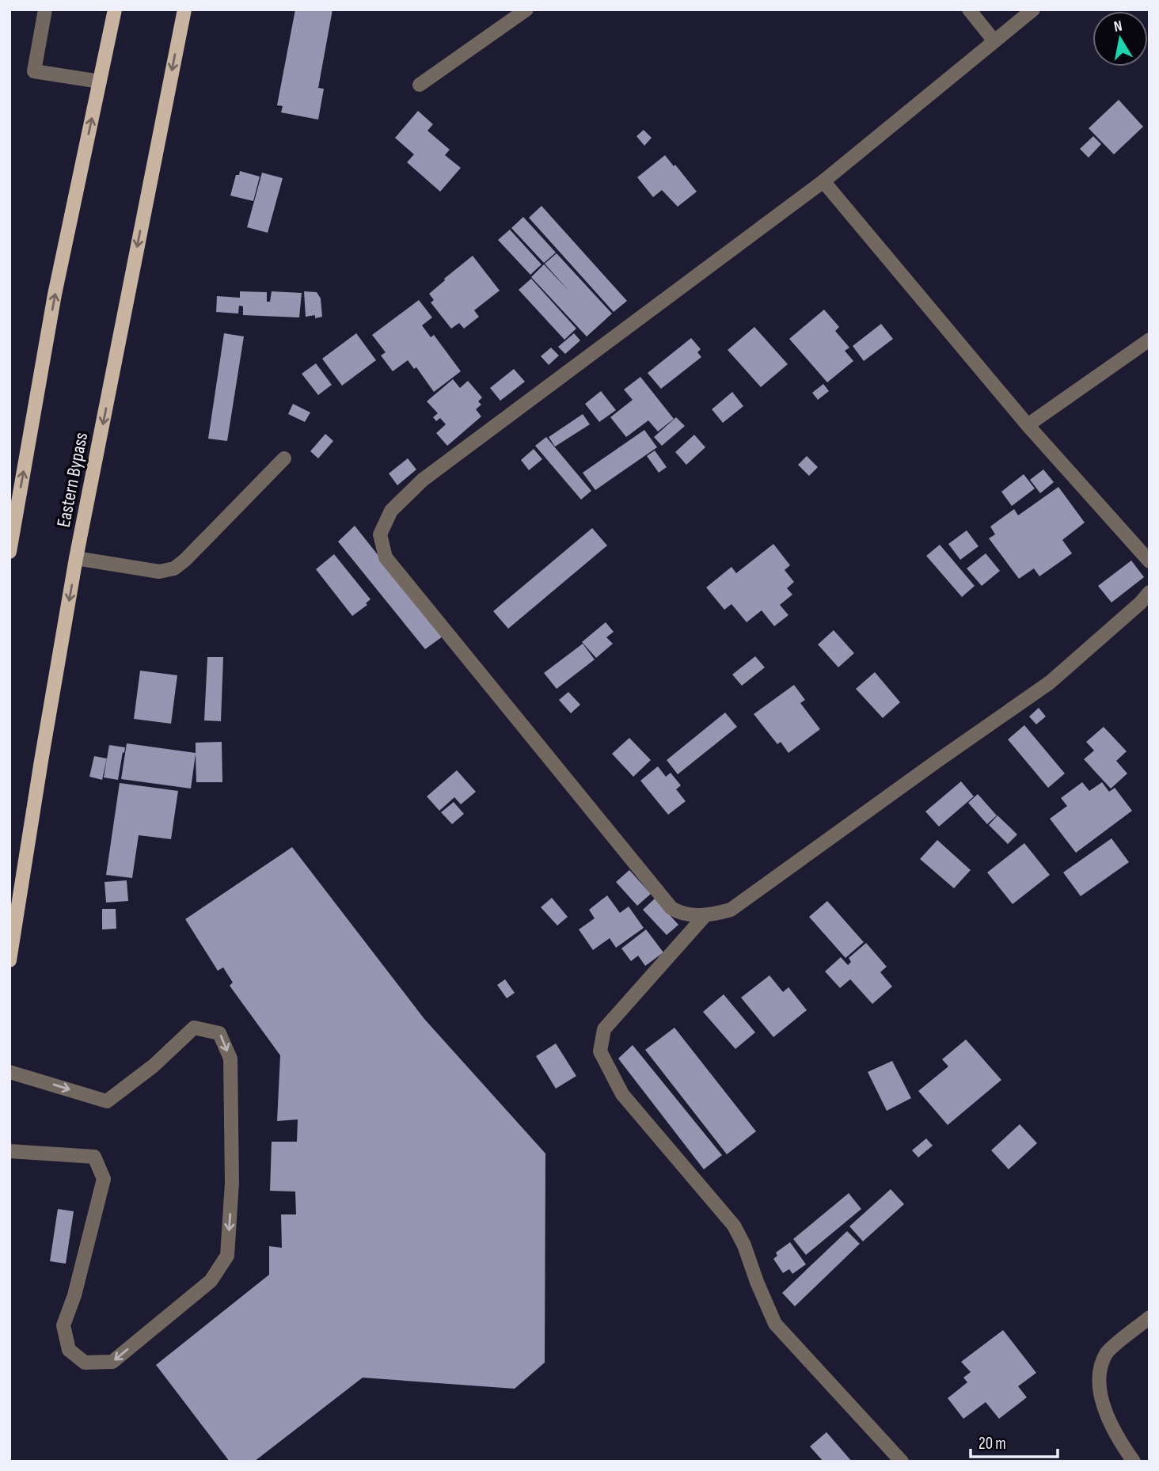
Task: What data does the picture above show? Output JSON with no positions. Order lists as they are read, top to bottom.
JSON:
{
  "streets": {
    "main road": ["Eastern Bypass"]
  },
  "scale_bar": "20 m",
  "north": "top"
}
